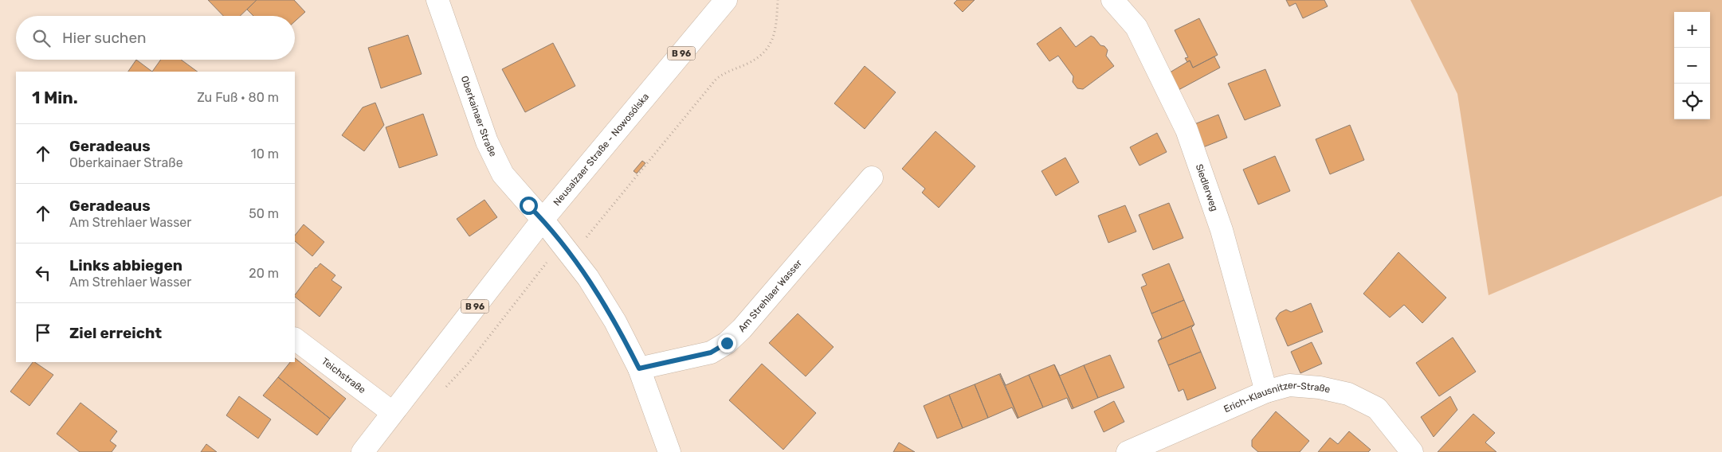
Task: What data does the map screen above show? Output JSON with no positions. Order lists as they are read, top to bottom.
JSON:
{
  "streets": {
    "street": [
      "B 96",
      "Oberkainaer Straße",
      "Neusalzaer Straße - Nowosólska",
      "Siedlerweg",
      "Am Strehlaer Wasser",
      "Teichstraße",
      "Erich-Klausnitzer-Straße"
    ]
  },
  "crossings": [
    ["Oberkainaer Straße", "Neusalzaer Straße - Nowosólska"],
    ["Neusalzaer Straße - Nowosólska", "Teichstraße"],
    ["Siedlerweg", "Erich-Klausnitzer-Straße"]
  ],
  "page": {
    "map_buttons": ["+", "−"],
    "search": "Hier suchen",
    "heading": ["1 Min.", "Zu Fuß · 80 m"],
    "list": [
      ["Geradeaus", "Oberkainaer Straße", "10 m"],
      ["Geradeaus", "Am Strehlaer Wasser", "50 m"],
      ["Links abbiegen", "Am Strehlaer Wasser", "20 m"],
      "Ziel erreicht"
    ]
  }
}
